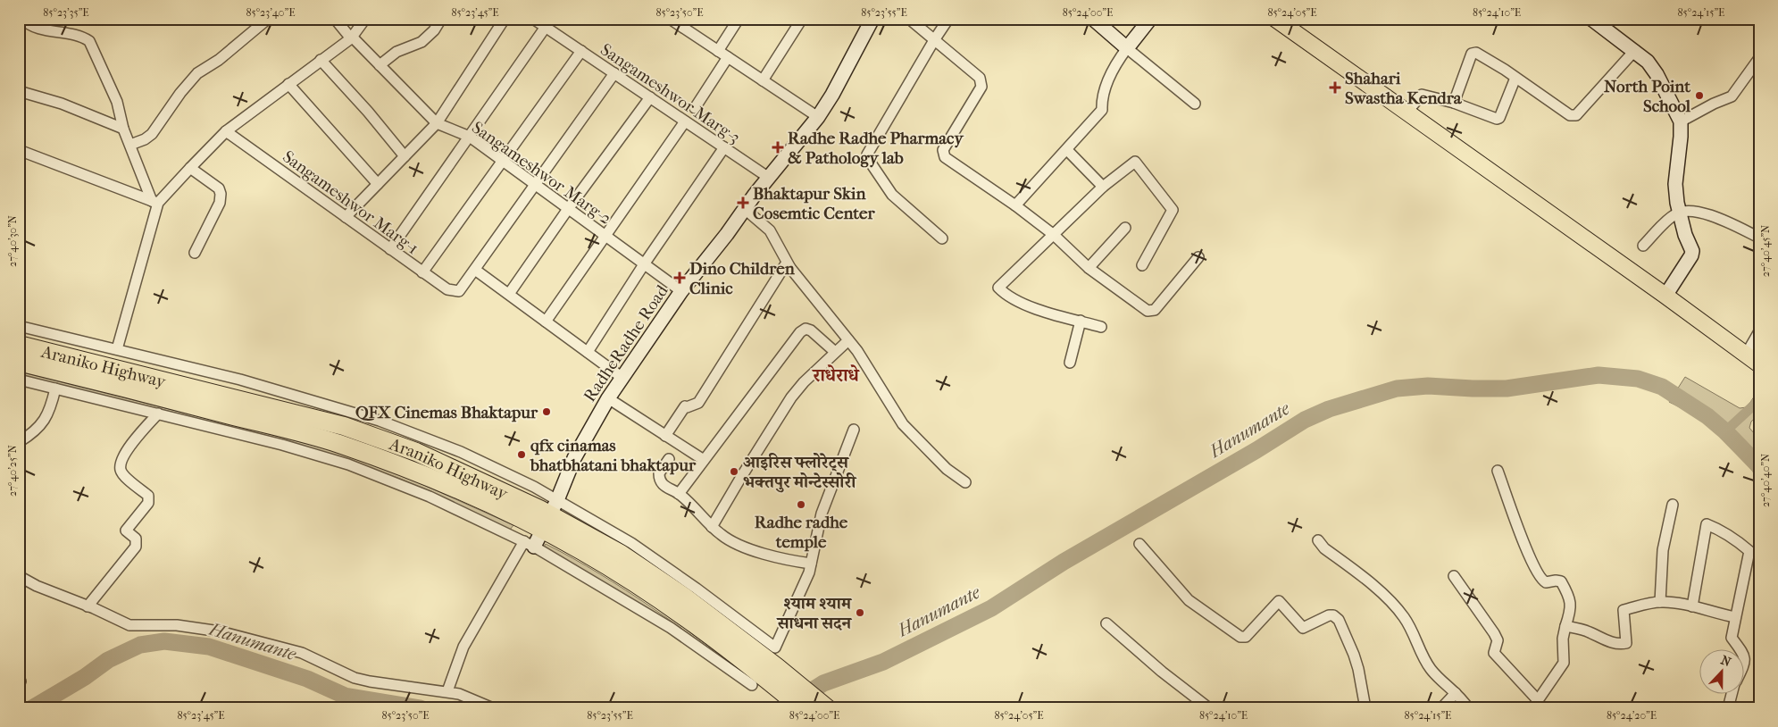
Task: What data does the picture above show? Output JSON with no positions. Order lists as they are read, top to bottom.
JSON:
{
  "streets": {
    "highway": ["Araniko Highway"],
    "main road": ["RadheRadhe Road"],
    "street": ["Sangameshwor Marg-3", "Sangameshwor Marg-2", "Sangameshwor Marg-1"]
  },
  "crossings": [
    ["Sangameshwor Marg-3", "RadheRadhe Road"],
    ["Sangameshwor Marg-2", "RadheRadhe Road"],
    ["RadheRadhe Road", "Araniko Highway"]
  ],
  "districts": ["राधेराधे"],
  "water": ["Hanumante"],
  "places": {
    "health": [
      "Shahari Swastha Kendra",
      "Radhe Radhe Pharmacy & Pathology lab",
      "Bhaktapur Skin Cosemtic Center",
      "Dino Children Clinic"
    ],
    "other": [
      "North Point School",
      "QFX Cinemas Bhaktapur",
      "qfx cinamas bhatbhatani bhaktapur",
      "आइरिस फ्लोरेट्स भक्तपुर मोन्टेस्सोरी",
      "Radhe radhe temple",
      "श्याम श्याम साधना सदन"
    ]
  },
  "north": "top",
  "coordinates": [
    "85°23'35\"E",
    "85°23'40\"E",
    "85°23'45\"E",
    "85°23'50\"E",
    "85°23'55\"E",
    "85°24'00\"E",
    "85°24'05\"E",
    "85°24'10\"E",
    "85°24'15\"E",
    "27°40'30\"N",
    "27°40'45\"N",
    "27°40'25\"N",
    "27°40'40\"N",
    "85°24'20\"E"
  ]
}
